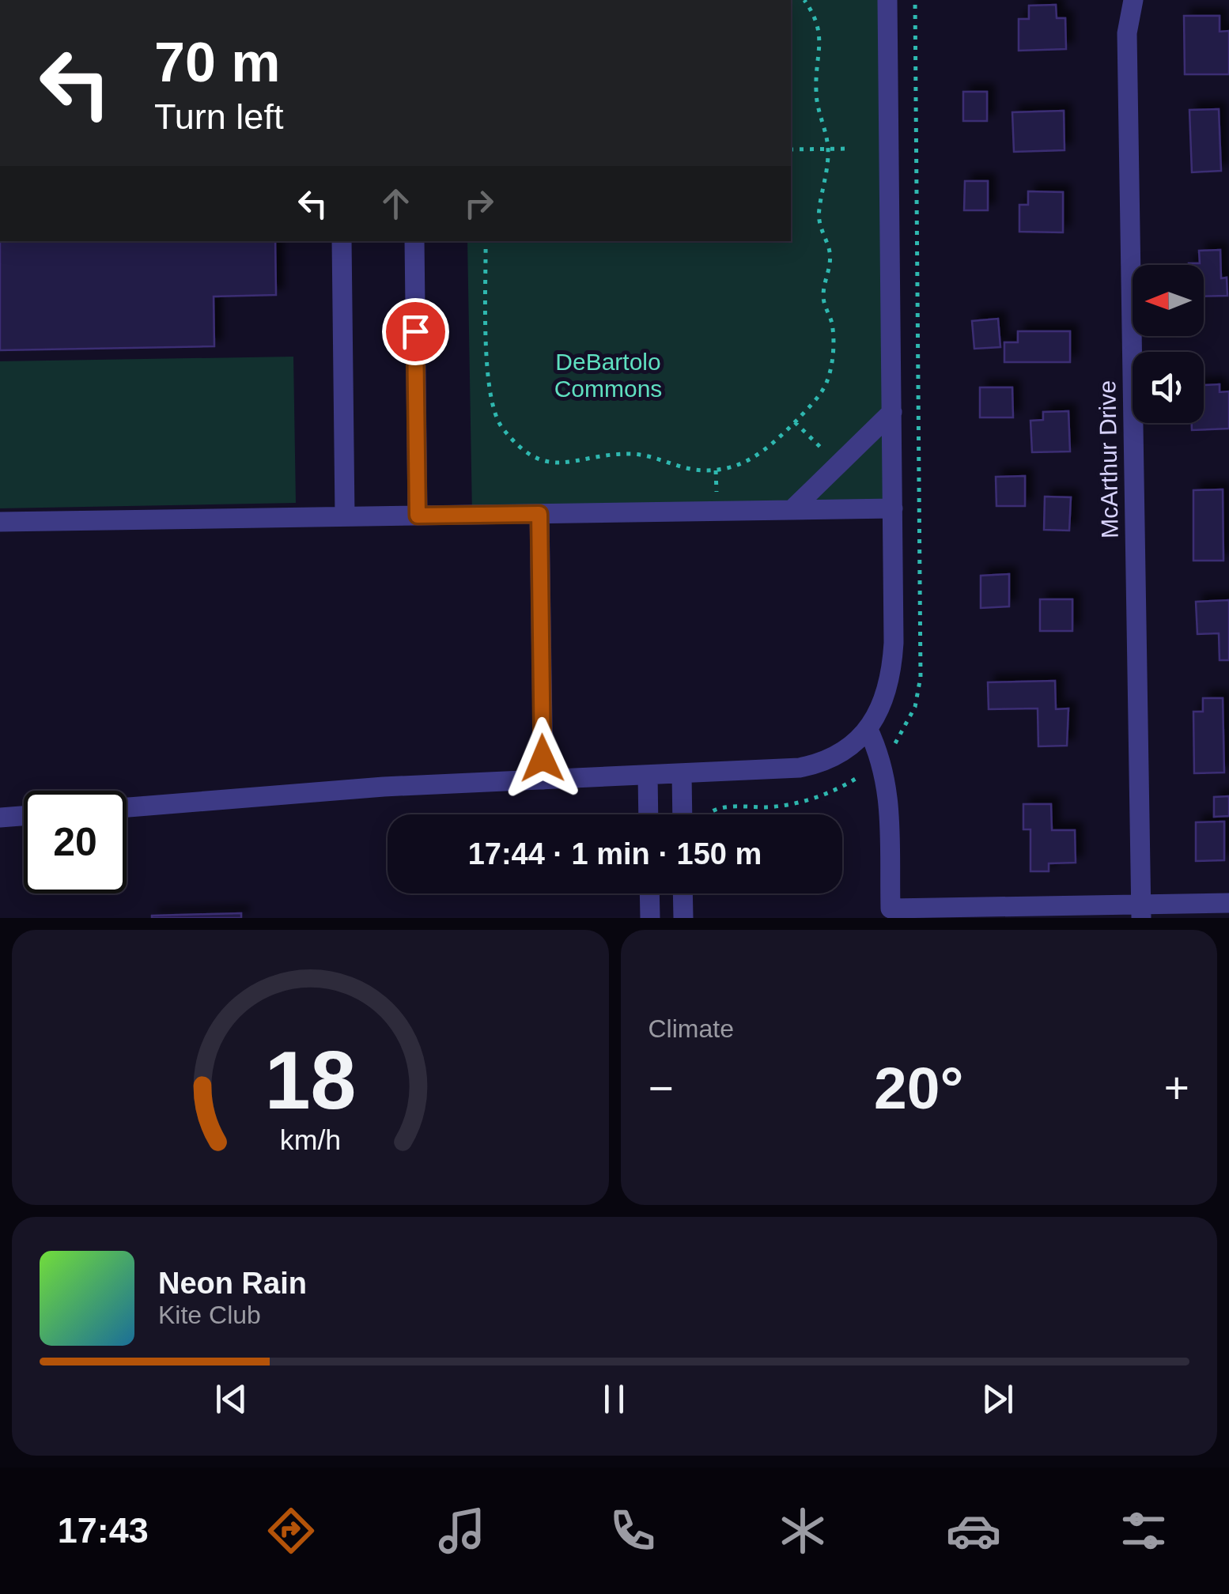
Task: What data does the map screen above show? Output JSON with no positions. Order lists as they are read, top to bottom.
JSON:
{
  "streets": {
    "street": ["McArthur Drive"]
  },
  "parks": ["DeBartolo Commons"],
  "north": "left",
  "page": {
    "turn": ["70 m", "Turn left"],
    "limit": "20",
    "trip": "17:44 · 1 min · 150 m",
    "tile": "Climate",
    "heat": ["−", "20°", "+"],
    "song": ["Neon Rain", "Kite Club"],
    "tabs": "17:43",
    "gauge": ["18", "km/h"]
  }
}
